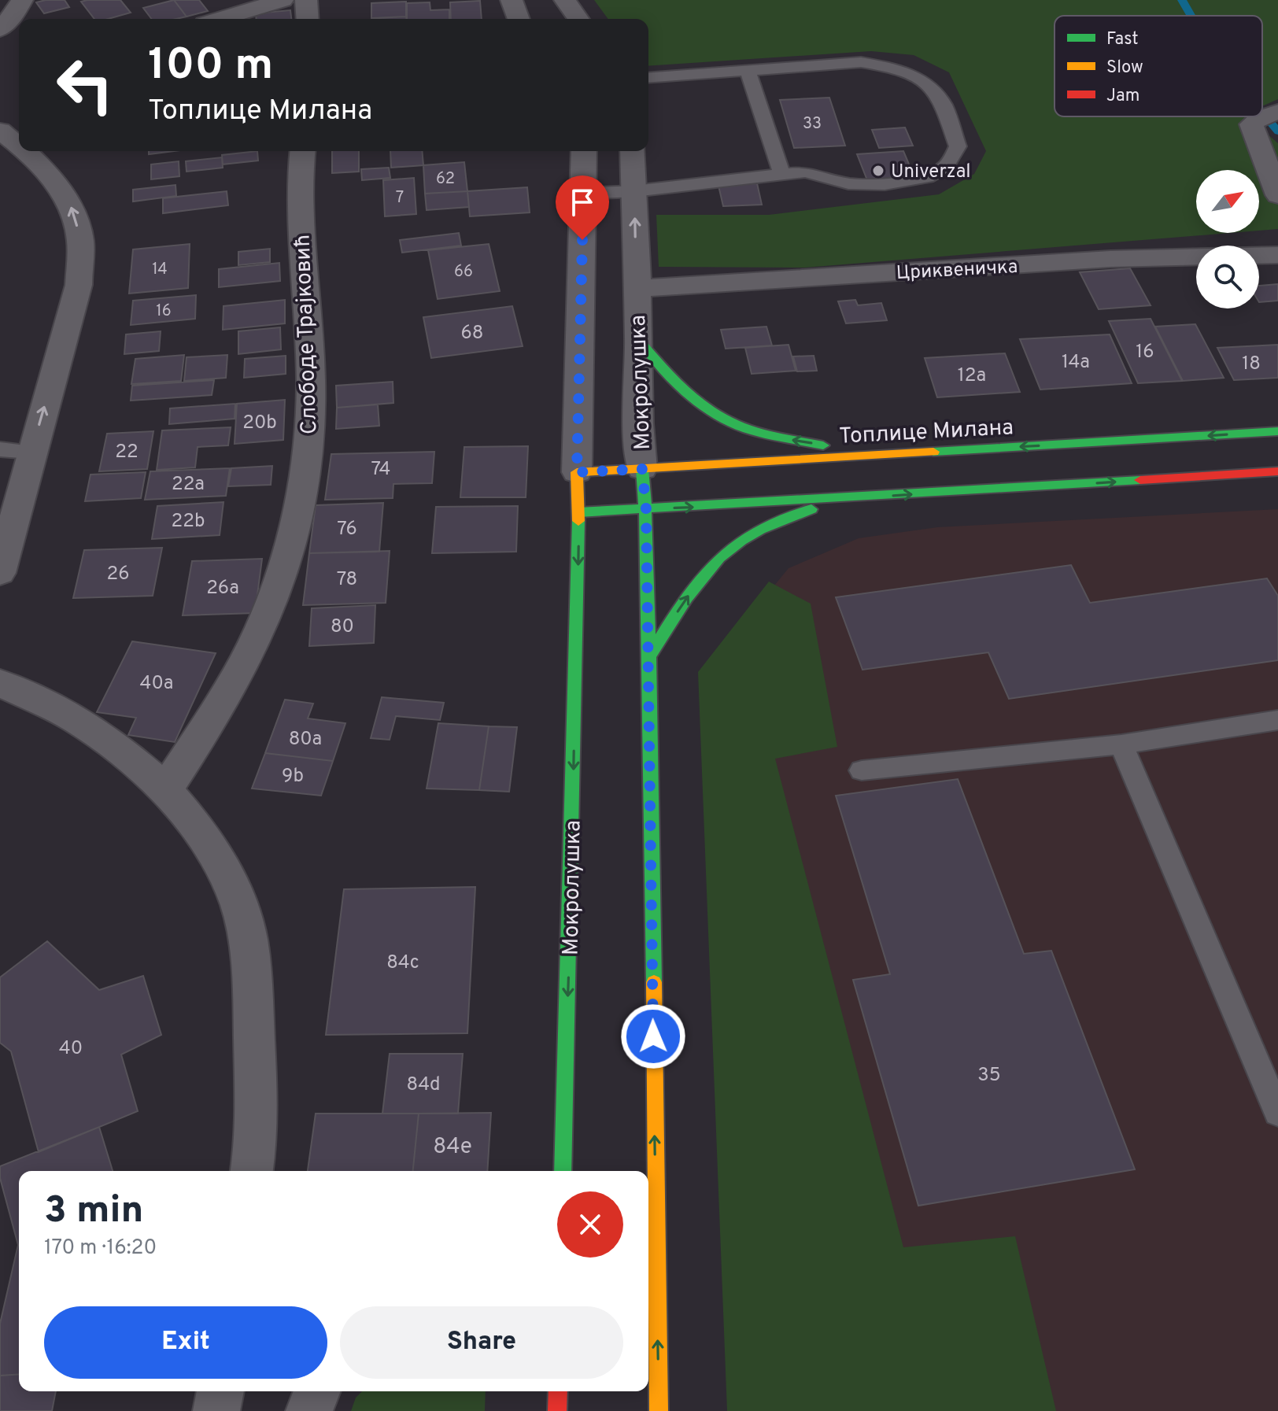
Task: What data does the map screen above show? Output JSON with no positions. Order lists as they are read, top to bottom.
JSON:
{
  "streets": {
    "main road": ["Мокролушка", "Топлице Милана"],
    "street": ["Цриквеничка", "Слободе Трајковић"]
  },
  "crossings": [
    ["Цриквеничка", "Мокролушка"],
    ["Мокролушка", "Топлице Милана"]
  ],
  "places": ["Univerzal"],
  "house_numbers": [
    "33",
    "62",
    "7",
    "14",
    "66",
    "16",
    "68",
    "16",
    "14a",
    "18",
    "12a",
    "20b",
    "22",
    "74",
    "22a",
    "22b",
    "76",
    "26",
    "78",
    "26a",
    "80",
    "40a",
    "80a",
    "9b",
    "84c",
    "40",
    "35",
    "84d",
    "84e"
  ],
  "legend": ["Fast", "Slow", "Jam"],
  "north": "top right",
  "page": {
    "turn": ["100 m", "Топлице Милана"],
    "heading": ["3 min", "170 m · 16:20"],
    "buttons": ["Exit", "Share"]
  }
}
